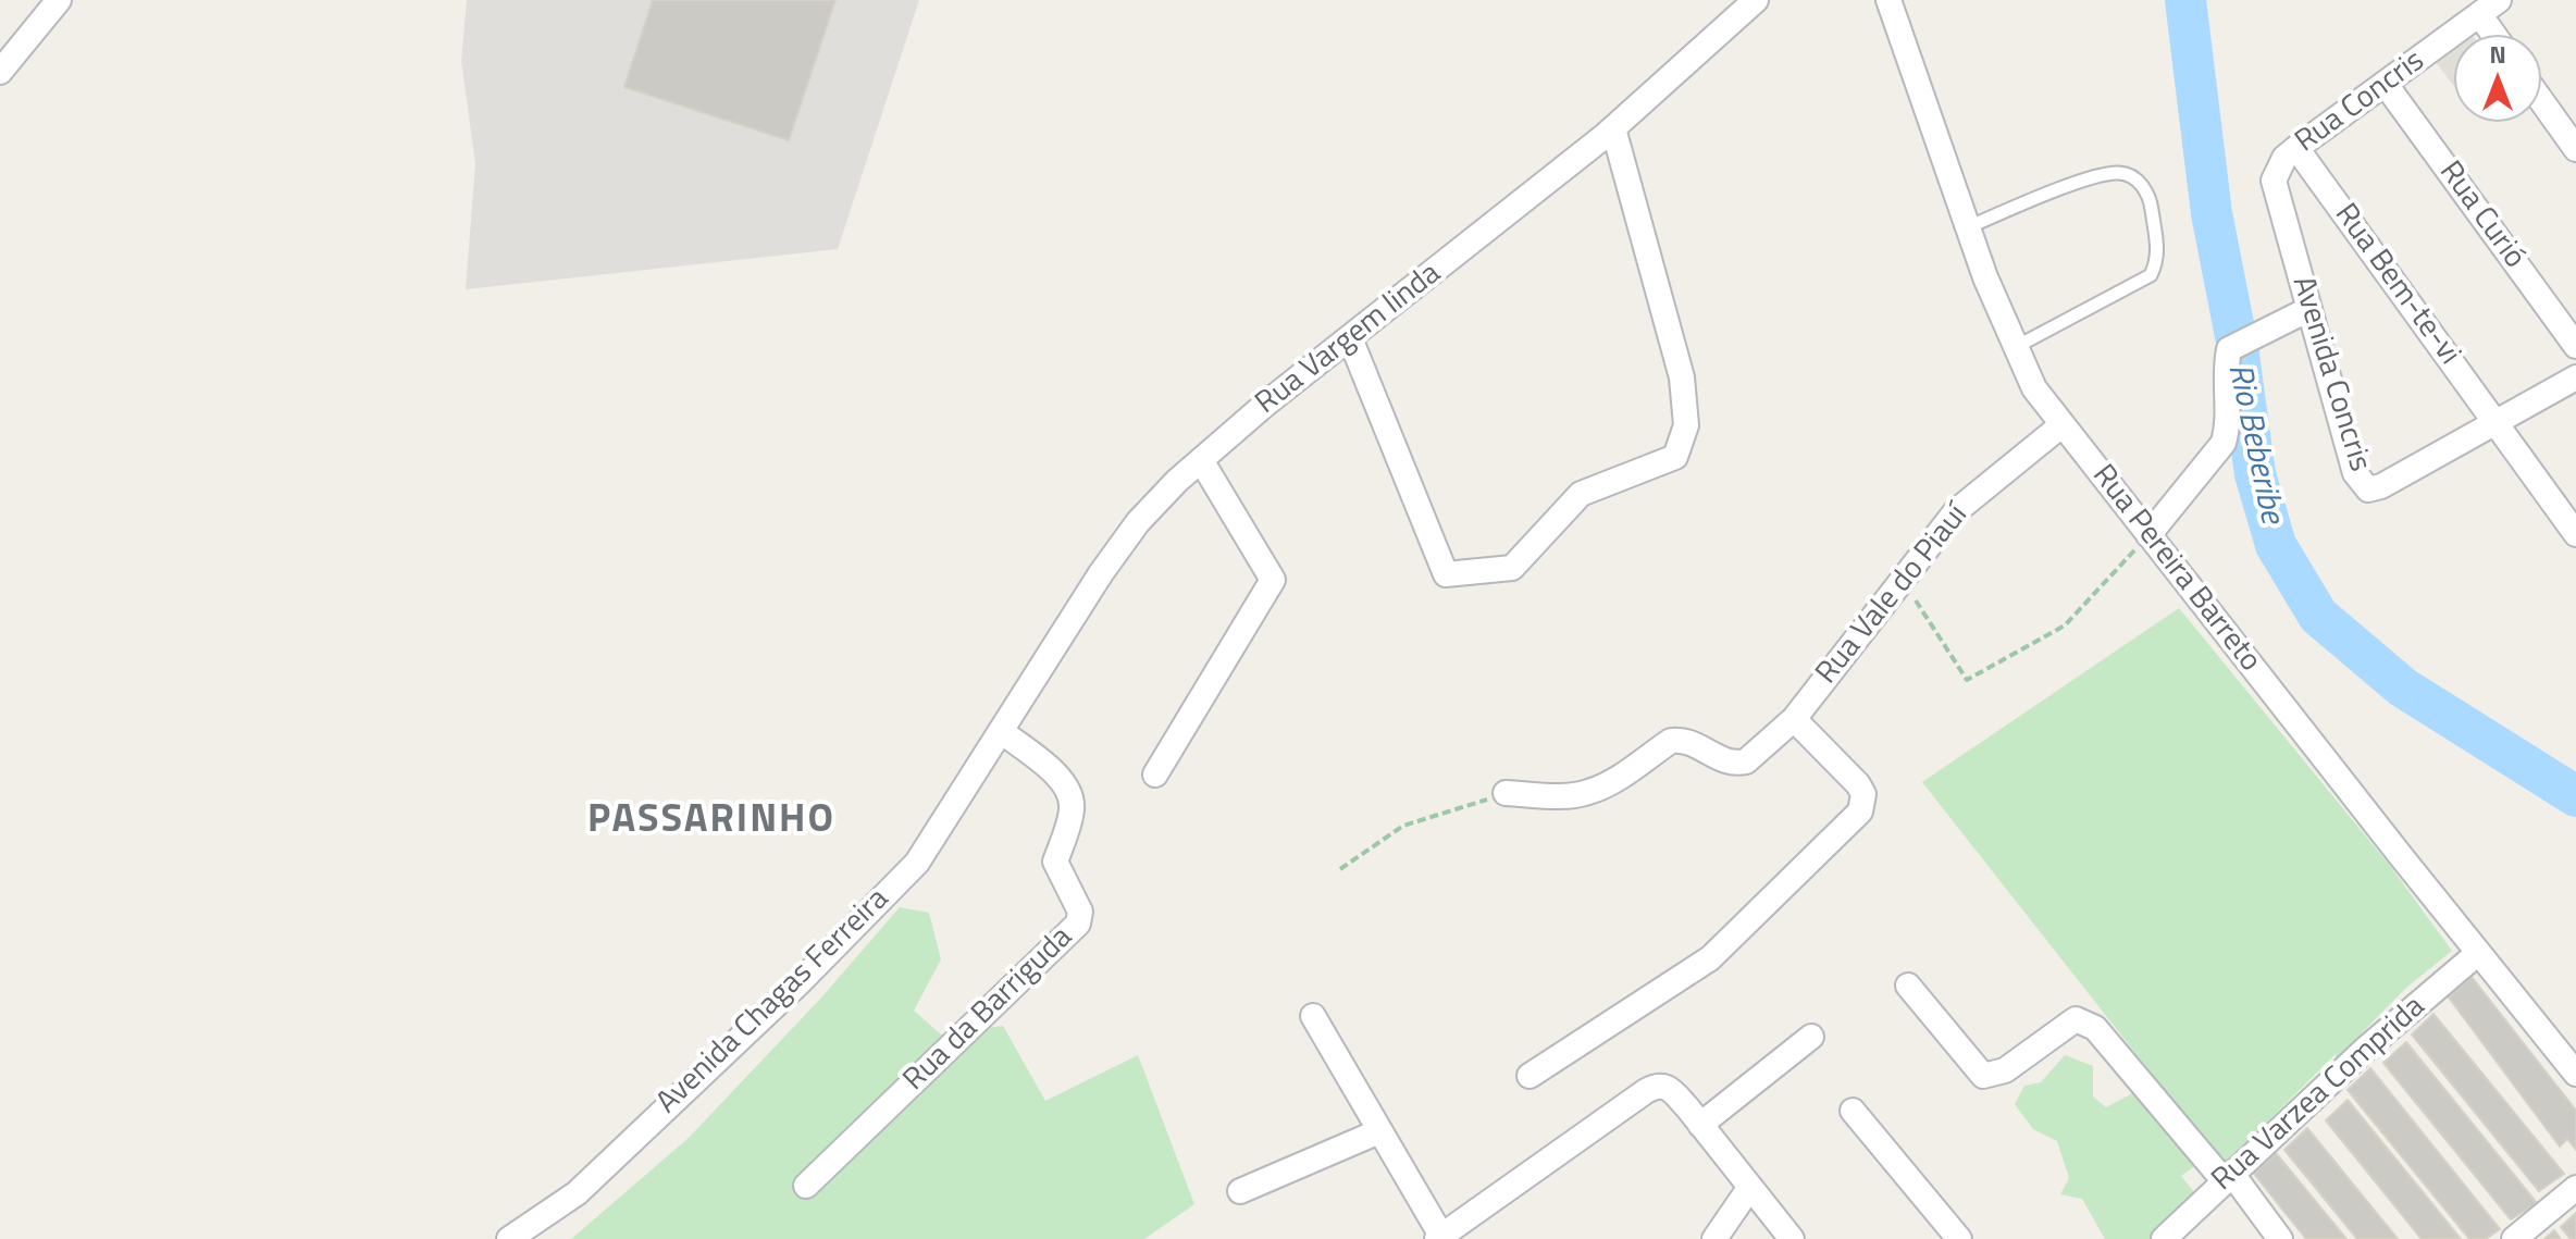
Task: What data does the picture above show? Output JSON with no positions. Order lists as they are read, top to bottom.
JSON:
{
  "streets": {
    "street": [
      "Rua Concris",
      "Rua Curió",
      "Rua Bem-te-vi",
      "Rua Vargem linda",
      "Avenida Concris",
      "Rua Pereira Barreto",
      "Rua Vale do Piauí",
      "Avenida Chagas Ferreira",
      "Rua da Barriguda",
      "Rua Varzea Comprida"
    ]
  },
  "crossings": [
    ["Rua Concris", "Rua Curió"],
    ["Rua Concris", "Rua Bem-te-vi"],
    ["Rua Concris", "Avenida Concris"],
    ["Rua Bem-te-vi", "Avenida Concris"],
    ["Rua Vargem linda", "Avenida Chagas Ferreira"],
    ["Rua Vargem linda", "Rua da Barriguda"],
    ["Rua Pereira Barreto", "Rua Vale do Piauí"],
    ["Rua Pereira Barreto", "Rua Varzea Comprida"],
    ["Avenida Chagas Ferreira", "Rua da Barriguda"]
  ],
  "districts": ["PASSARINHO"],
  "water": ["Rio Beberibe"],
  "north": "top"
}
